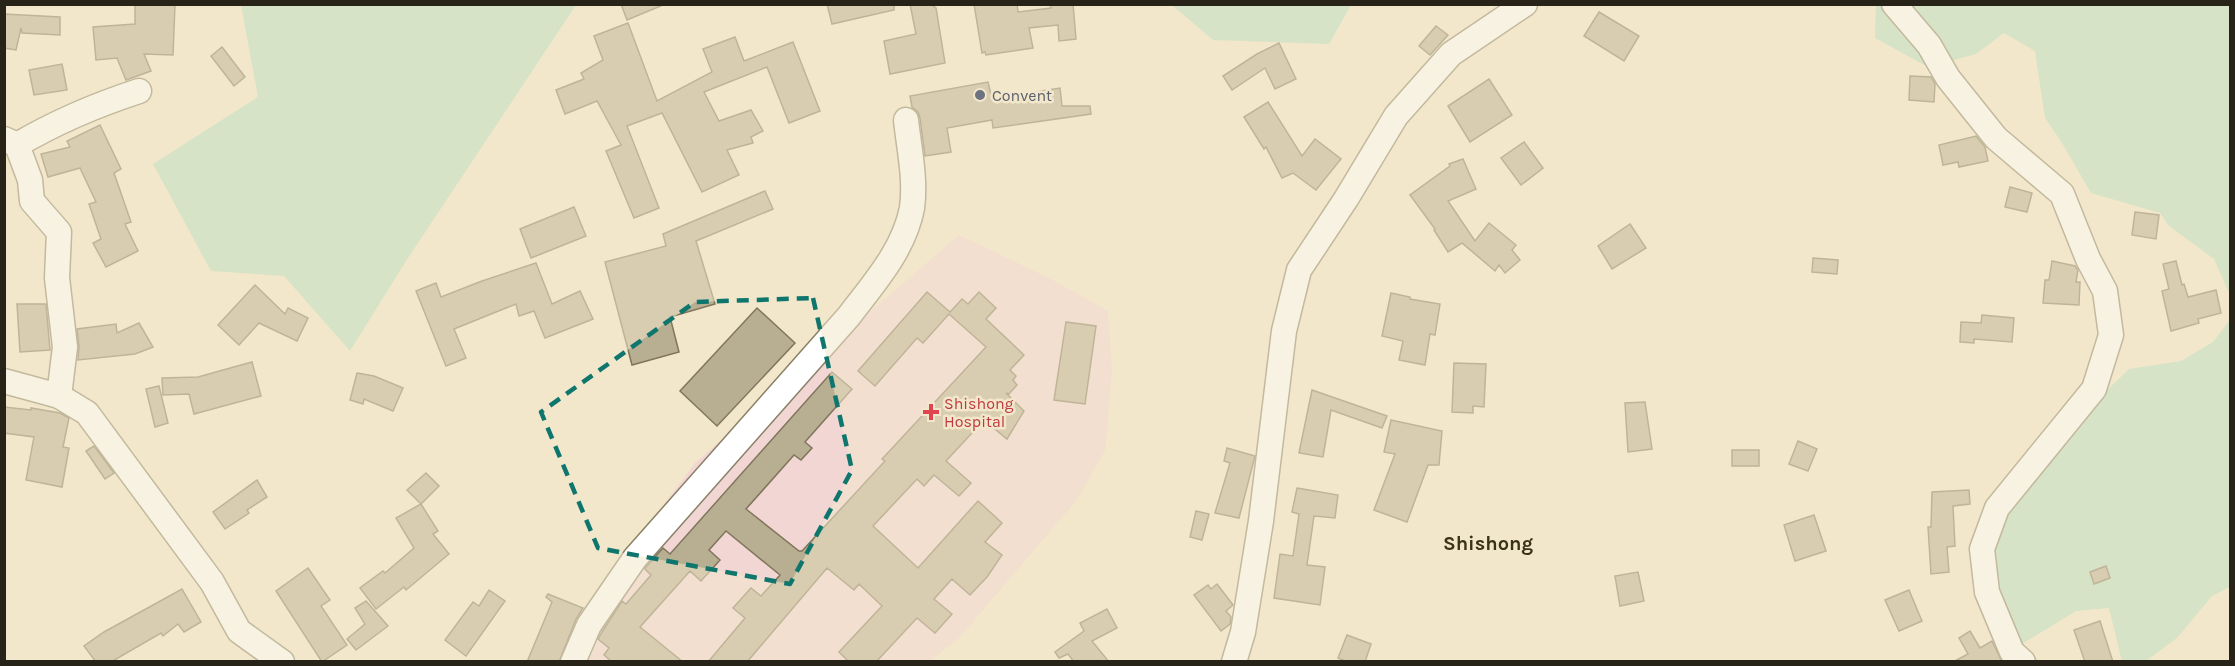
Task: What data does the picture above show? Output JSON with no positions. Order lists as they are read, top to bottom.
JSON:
{
  "districts": ["Shishong"],
  "places": {
    "other": ["Convent"],
    "health": ["Shishong Hospital"]
  }
}
